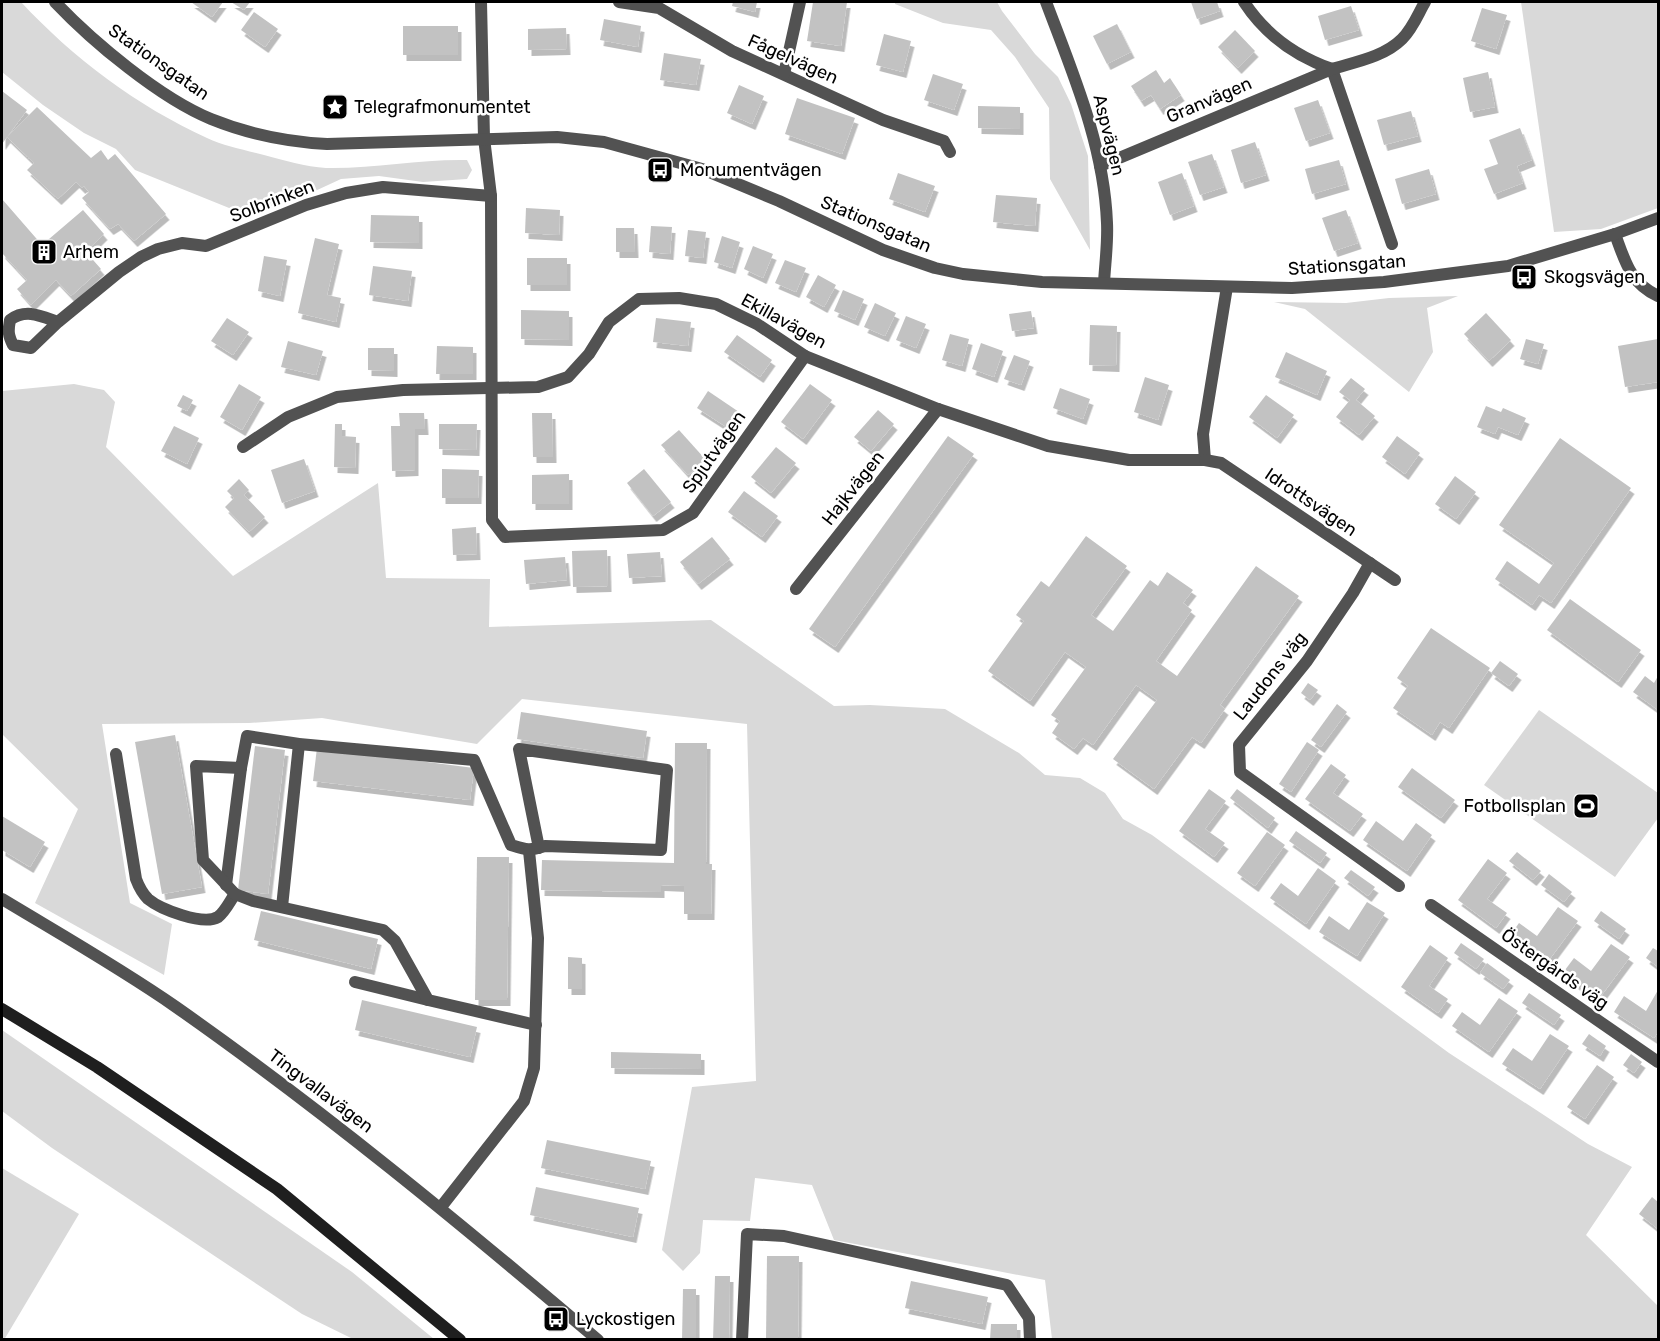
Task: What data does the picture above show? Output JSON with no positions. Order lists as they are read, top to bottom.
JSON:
{
  "streets": {
    "street": [
      "Fågelvägen",
      "Stationsgatan",
      "Granvägen",
      "Aspvägen",
      "Solbrinken",
      "Ekillavägen",
      "Spjutvägen",
      "Hajkvägen",
      "Idrottsvägen",
      "Laudons väg",
      "Östergårds väg",
      "Tingvallavägen"
    ]
  },
  "crossings": [
    ["Stationsgatan", "Aspvägen"],
    ["Granvägen", "Aspvägen"],
    ["Ekillavägen", "Spjutvägen"],
    ["Ekillavägen", "Hajkvägen"],
    ["Ekillavägen", "Idrottsvägen"],
    ["Idrottsvägen", "Laudons väg"]
  ],
  "places": {
    "place": ["Telegrafmonumentet"],
    "bus stop": ["Monumentvägen", "Skogsvägen", "Lyckostigen"],
    "building": ["Arhem"],
    "sports": ["Fotbollsplan"]
  }
}
